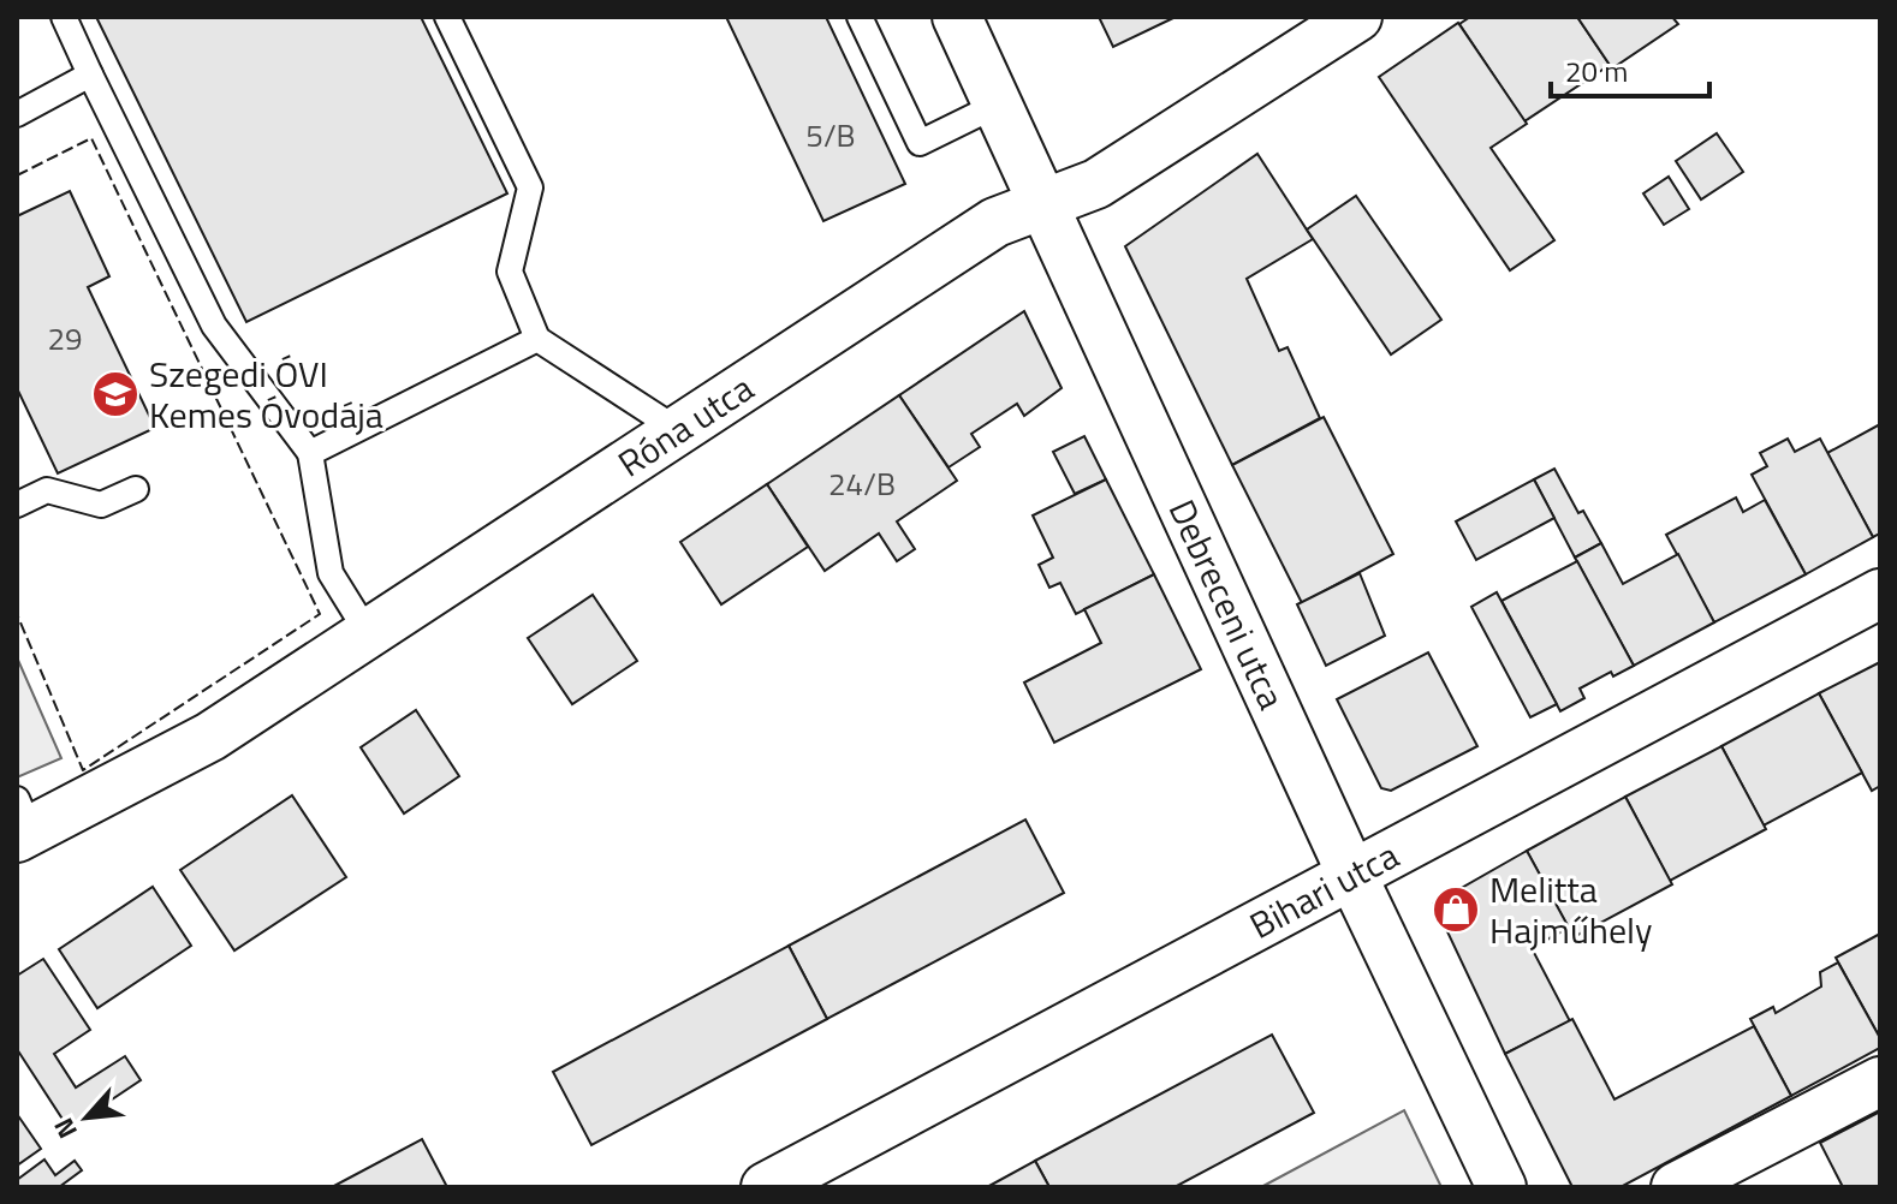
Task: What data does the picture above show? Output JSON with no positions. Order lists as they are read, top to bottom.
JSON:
{
  "streets": {
    "street": ["Róna utca", "Debreceni utca", "Bihari utca"]
  },
  "crossings": [
    ["Róna utca", "Debreceni utca"],
    ["Debreceni utca", "Bihari utca"]
  ],
  "places": {
    "school or university": ["Szegedi ÓVI Kemes Óvodája"],
    "shop": ["Melitta Hajműhely"]
  },
  "house_numbers": ["5/B", "29", "24/B"],
  "scale_bar": "20 m",
  "north": "bottom left"
}
